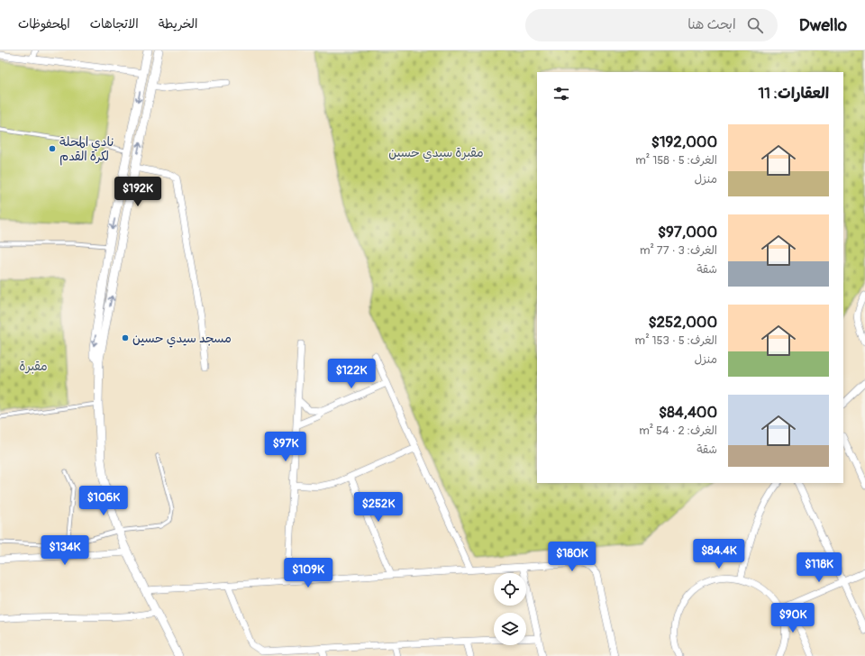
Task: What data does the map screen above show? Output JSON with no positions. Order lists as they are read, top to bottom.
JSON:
{
  "parks": ["مقبرة سيدي حسين", "مقبرة"],
  "places": ["نادي المحلة لكرة القدم", "مسجد سيدي حسين"],
  "page": {
    "header": "Dwello",
    "search": "ابحث هنا",
    "nav": ["الخريطة", "الاتجاهات", "المحفوظات"],
    "heading": "العقارات: 11",
    "list": [
      {
        "name": "$192,000",
        "note": "الغرف: 5 · 158 m² · منزل"
      },
      {
        "name": "$97,000",
        "note": "الغرف: 3 · 77 m² · شقة"
      },
      {
        "name": "$252,000",
        "note": "الغرف: 5 · 153 m² · منزل"
      },
      {
        "name": "$84,400",
        "note": "الغرف: 2 · 54 m² · شقة"
      }
    ],
    "price": [
      "$192K",
      "$122K",
      "$97K",
      "$106K",
      "$252K",
      "$134K",
      "$84.4K",
      "$180K",
      "$118K",
      "$109K",
      "$90K"
    ]
  }
}
